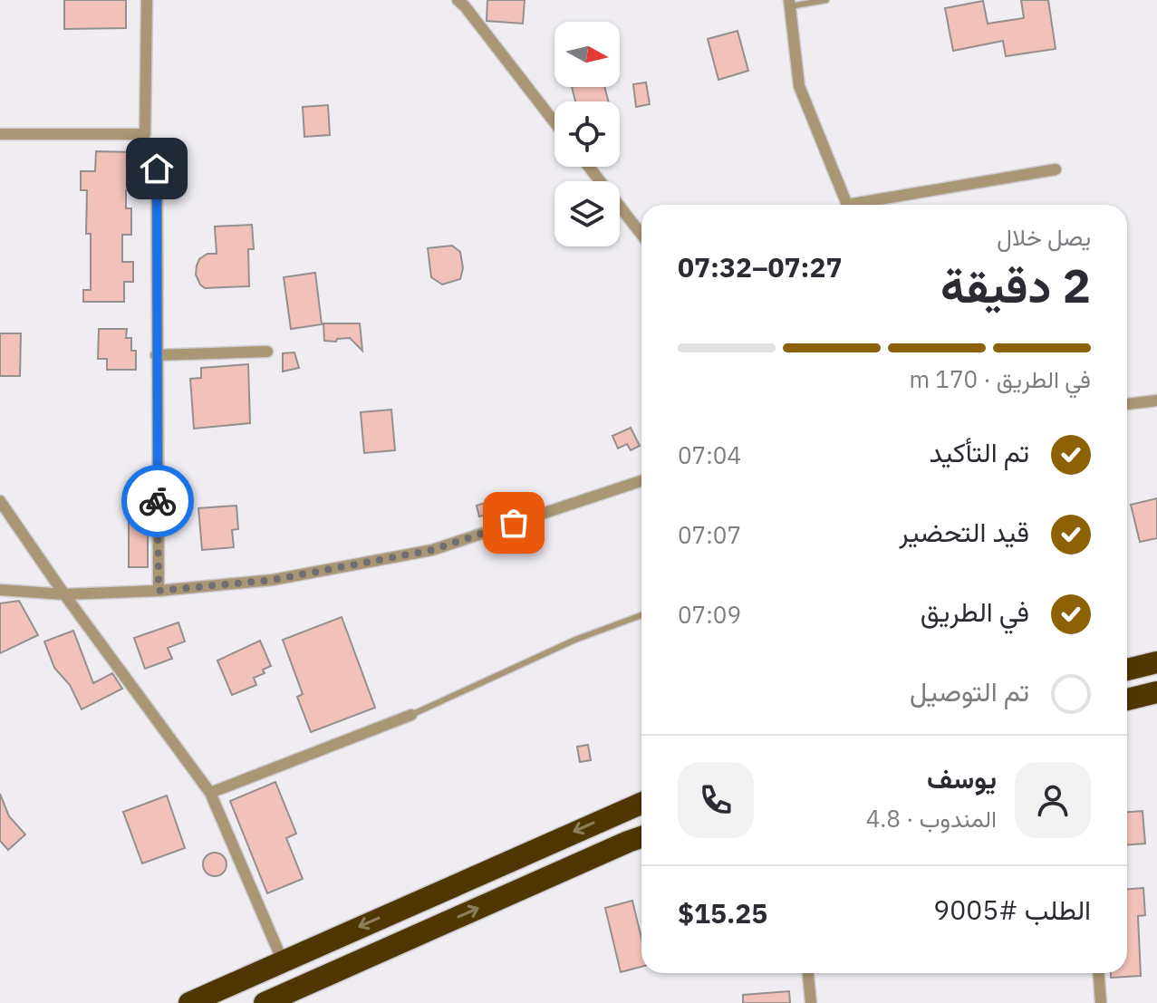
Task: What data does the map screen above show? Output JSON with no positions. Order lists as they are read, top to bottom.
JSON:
{
  "north": "right",
  "page": {
    "heading": ["2 دقيقة", "يصل خلال", "07:27–07:32"],
    "panel": [
      "يوسف",
      "المندوب · 4.8",
      "الطلب #9005",
      "$15.25"
    ],
    "bar": "في الطريق · 170 m",
    "list": [
      ["تم التأكيد", "07:04"],
      ["قيد التحضير", "07:07"],
      ["في الطريق", "07:09"],
      "تم التوصيل"
    ]
  }
}
